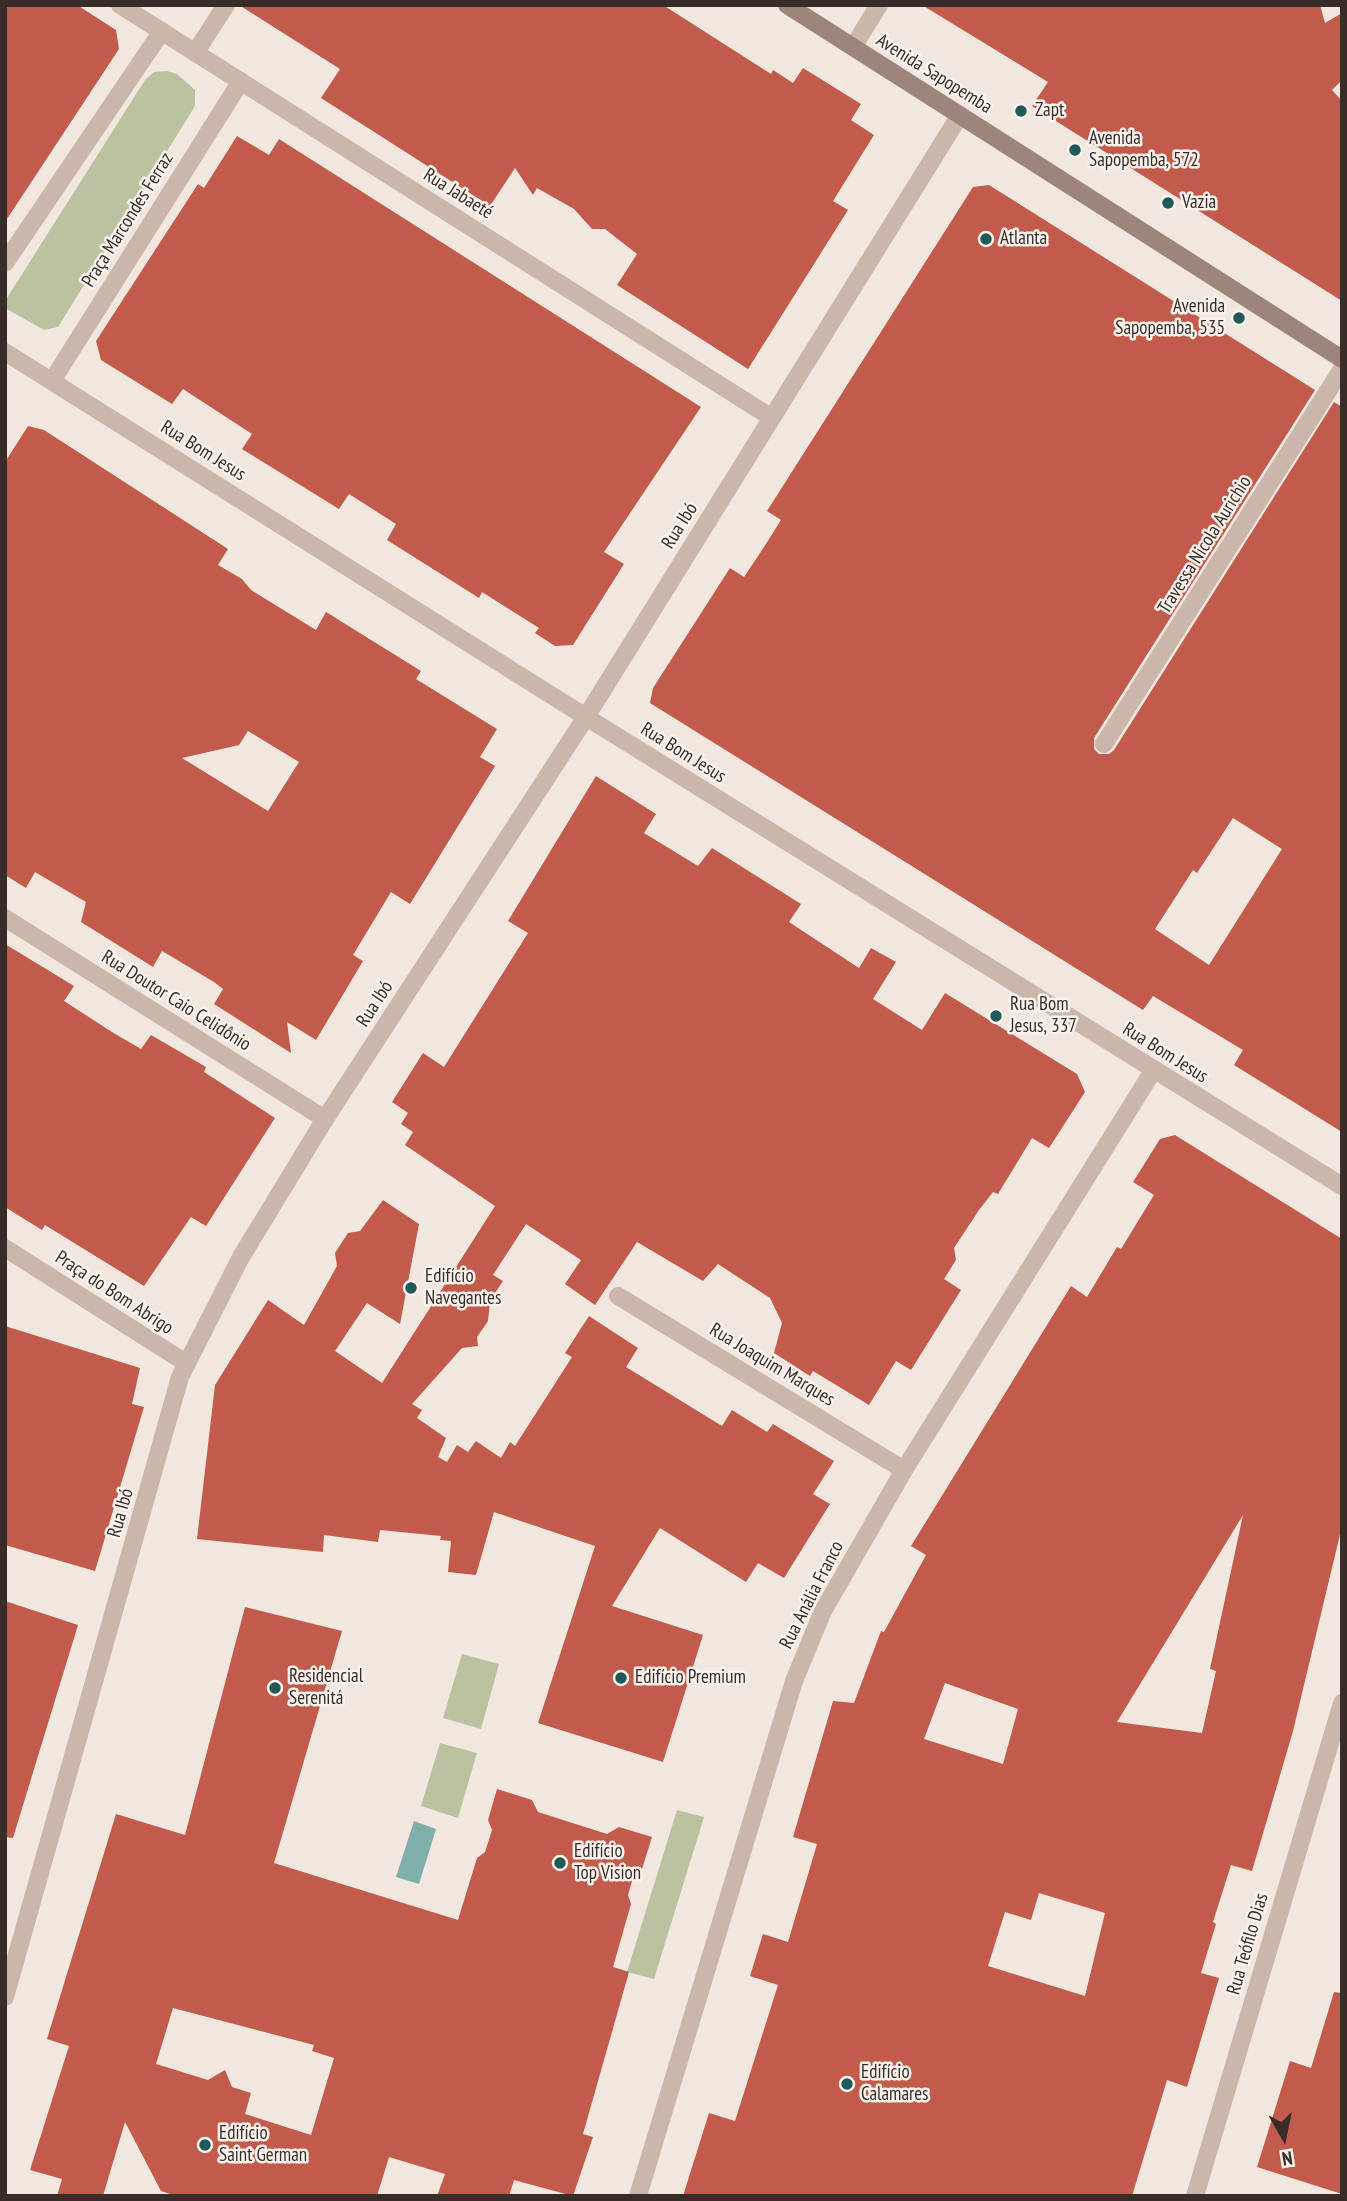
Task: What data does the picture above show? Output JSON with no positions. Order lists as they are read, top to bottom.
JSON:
{
  "streets": {
    "main road": ["Avenida Sapopemba"],
    "street": [
      "Rua Jabaeté",
      "Praça Marcondes Ferraz",
      "Rua Bom Jesus",
      "Rua Ibó",
      "Travessa Nicola Aurichio",
      "Rua Doutor Caio Celidônio",
      "Praça do Bom Abrigo",
      "Rua Joaquim Marques",
      "Rua Anália Franco",
      "Rua Teófilo Dias"
    ]
  },
  "crossings": [
    ["Avenida Sapopemba", "Rua Ibó"],
    ["Rua Jabaeté", "Praça Marcondes Ferraz"],
    ["Rua Jabaeté", "Rua Ibó"],
    ["Praça Marcondes Ferraz", "Rua Bom Jesus"],
    ["Rua Bom Jesus", "Rua Ibó"],
    ["Rua Bom Jesus", "Rua Anália Franco"],
    ["Rua Ibó", "Rua Doutor Caio Celidônio"],
    ["Rua Ibó", "Praça do Bom Abrigo"],
    ["Rua Joaquim Marques", "Rua Anália Franco"]
  ],
  "places": [
    "Zapt",
    "Avenida Sapopemba, 572",
    "Vazia",
    "Atlanta",
    "Avenida Sapopemba, 535",
    "Rua Bom Jesus, 337",
    "Edifício Navegantes",
    "Edifício Premium",
    "Residencial Serenitá",
    "Edifício Top Vision",
    "Edifício Calamares",
    "Edifício Saint German"
  ],
  "north": "bottom"
}
